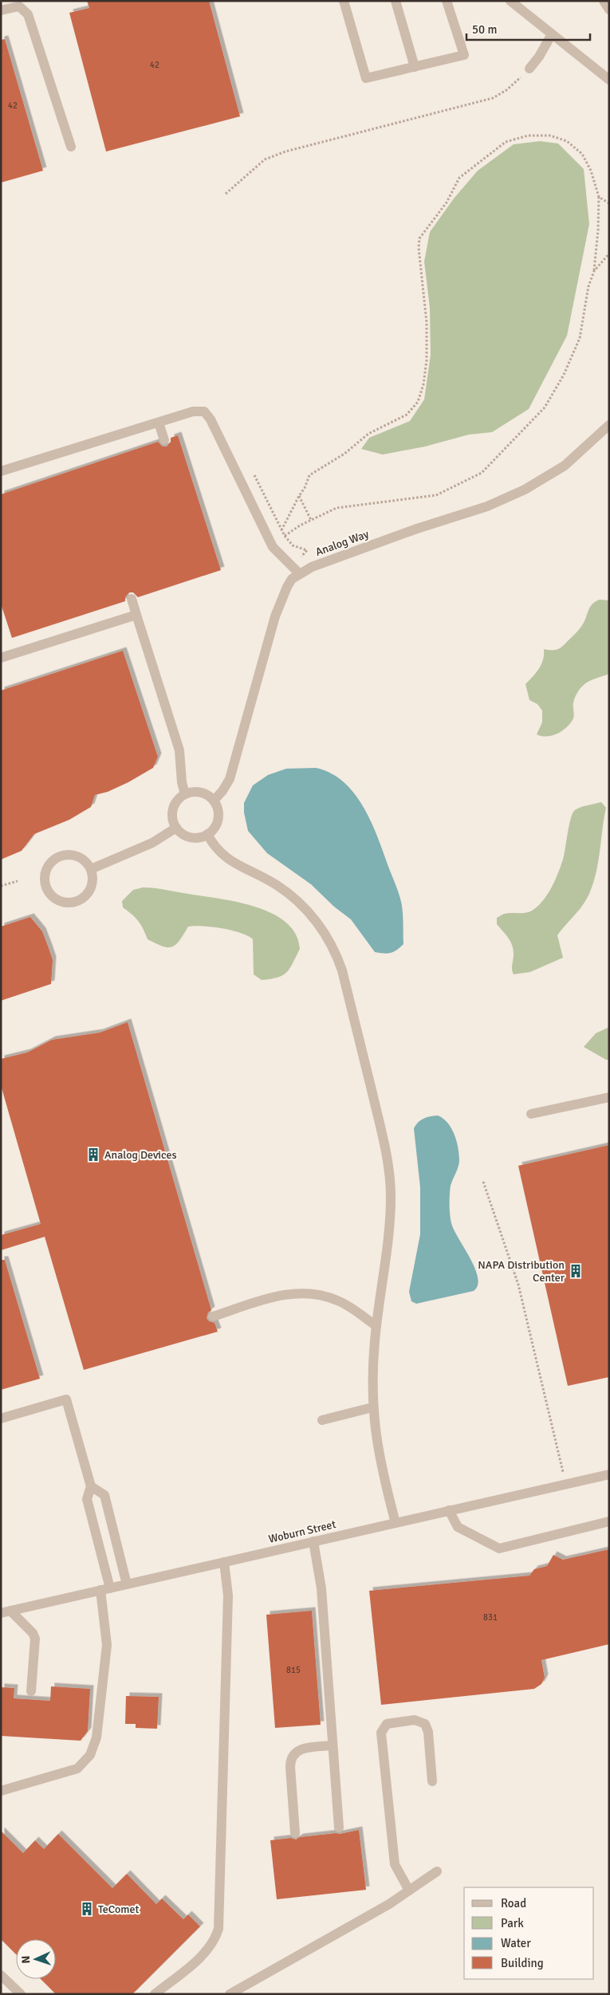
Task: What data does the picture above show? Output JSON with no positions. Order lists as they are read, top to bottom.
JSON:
{
  "streets": {
    "street": ["Analog Way", "Woburn Street"]
  },
  "places": {
    "building": ["Analog Devices", "NAPA Distribution Center", "TeComet"]
  },
  "house_numbers": [
    "42",
    "42",
    "831",
    "815"
  ],
  "legend": [
    "Road",
    "Park",
    "Water",
    "Building"
  ],
  "scale_bar": "50 m",
  "north": "left"
}
